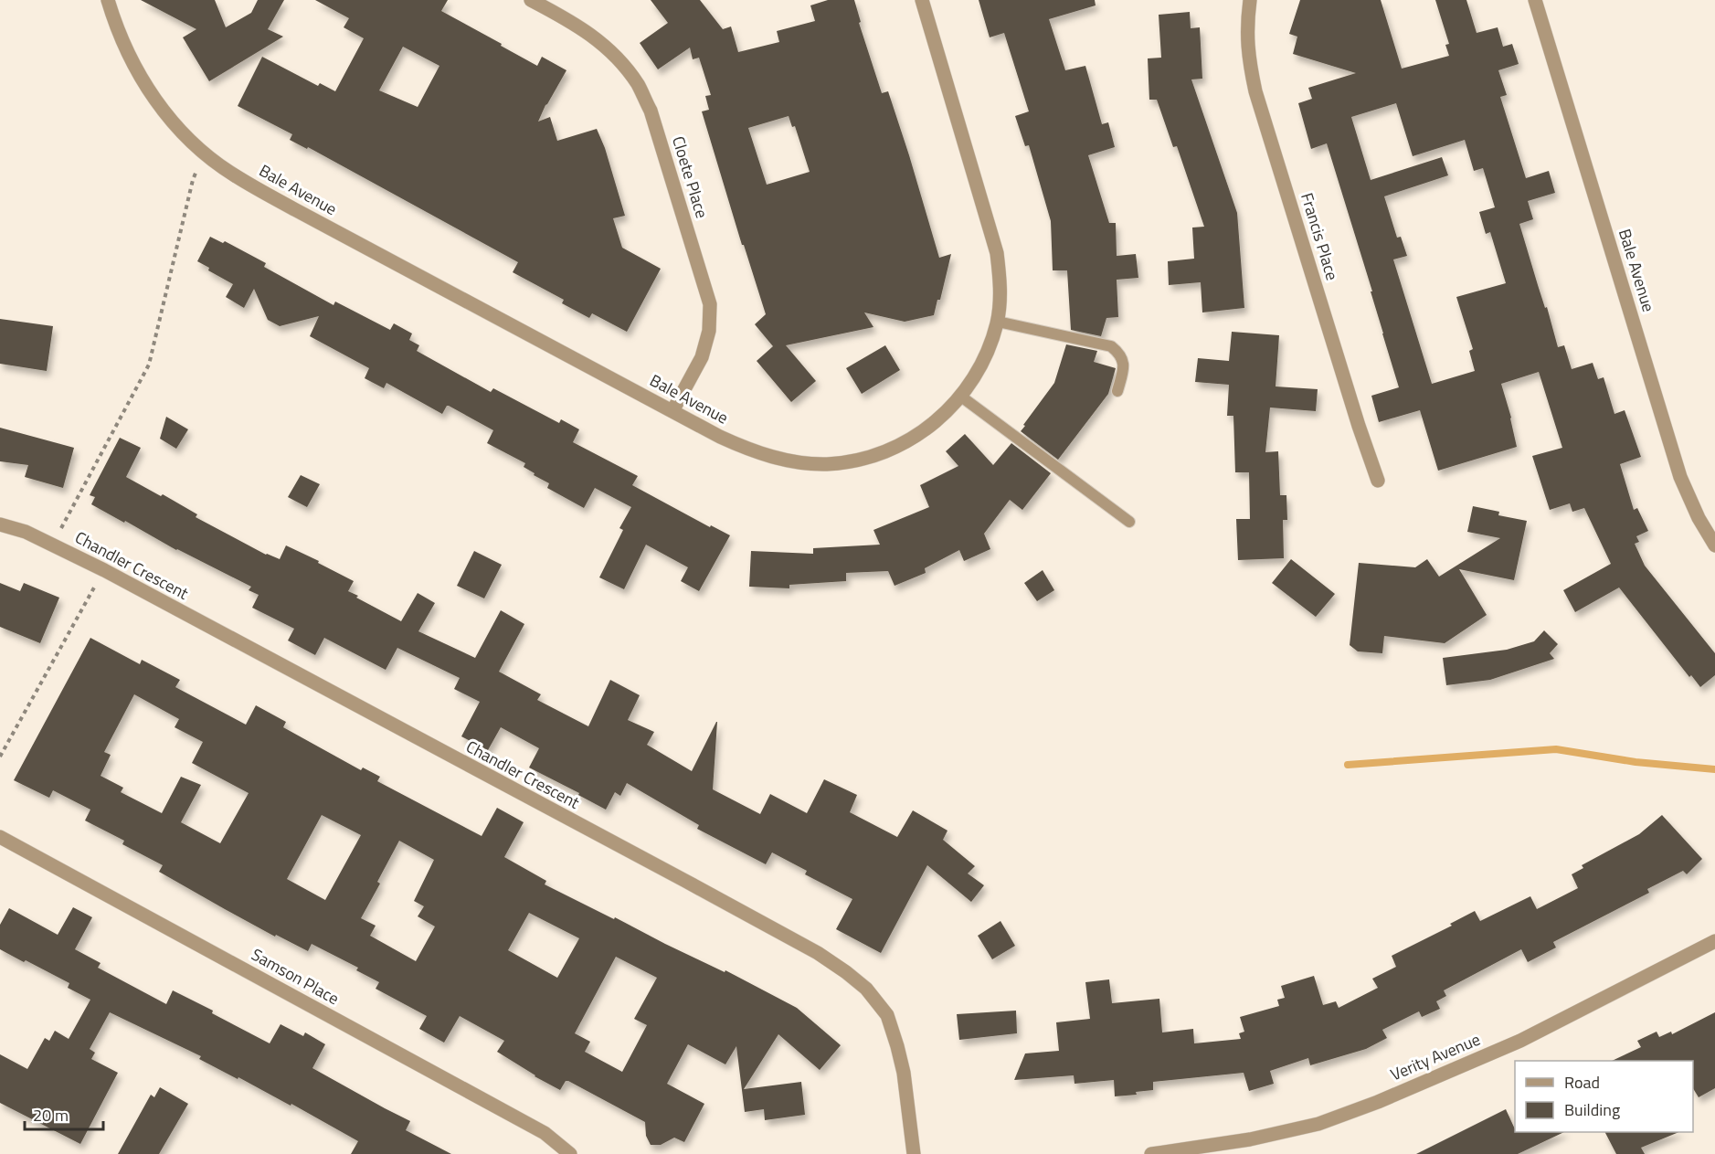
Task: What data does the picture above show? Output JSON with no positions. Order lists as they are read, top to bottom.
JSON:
{
  "streets": {
    "street": [
      "Cloete Place",
      "Bale Avenue",
      "Francis Place",
      "Chandler Crescent",
      "Samson Place",
      "Verity Avenue"
    ]
  },
  "crossings": [
    ["Cloete Place", "Bale Avenue"]
  ],
  "legend": ["Road", "Building"],
  "scale_bar": "20 m"
}
